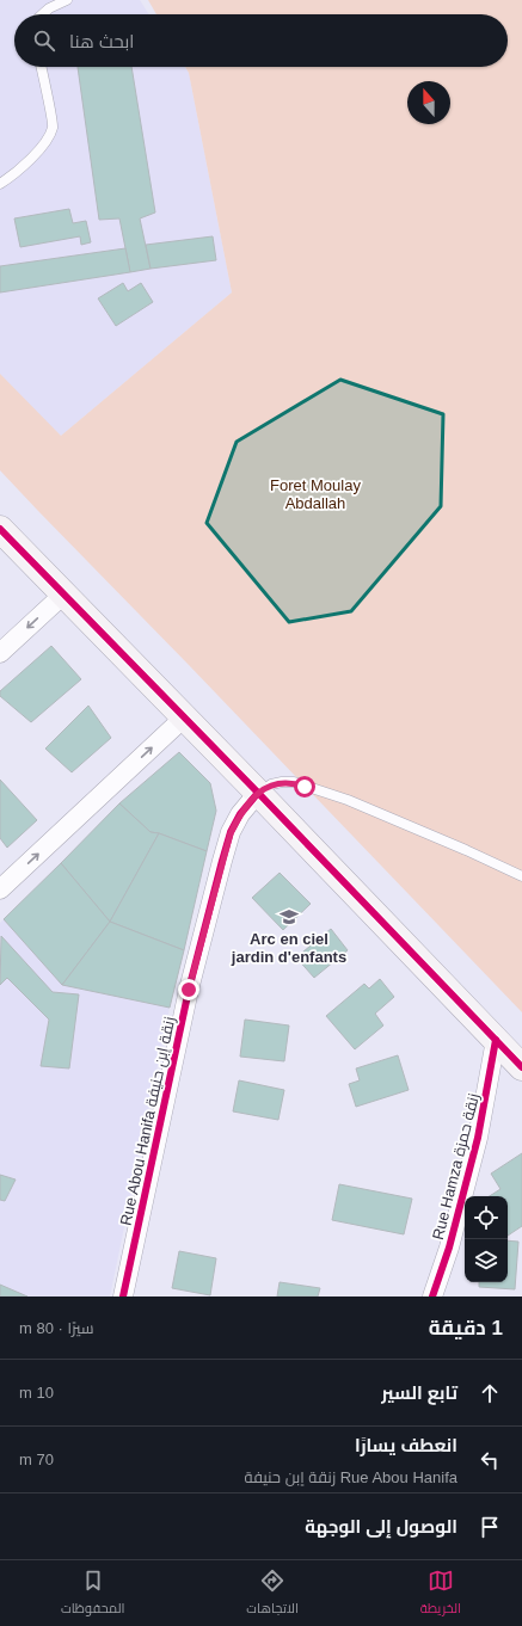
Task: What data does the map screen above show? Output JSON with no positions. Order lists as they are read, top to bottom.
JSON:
{
  "streets": {
    "street": ["Rue Abou Hanifa زنقة اٍبن حنيفة", "Rue Hamza زنقة حمزة"]
  },
  "parks": ["Foret Moulay Abdallah"],
  "places": {
    "school or university": ["Arc en ciel jardin d'enfants"]
  },
  "north": "top",
  "page": {
    "search": "ابحث هنا",
    "heading": ["1 دقيقة", "سيرًا · 80 m"],
    "list": [
      ["تابع السير", "10 m"],
      ["انعطف يسارًا", "Rue Abou Hanifa زنقة اٍبن حنيفة", "70 m"],
      "الوصول إلى الوجهة"
    ],
    "nav": ["الخريطة", "الاتجاهات", "المحفوظات"]
  }
}
